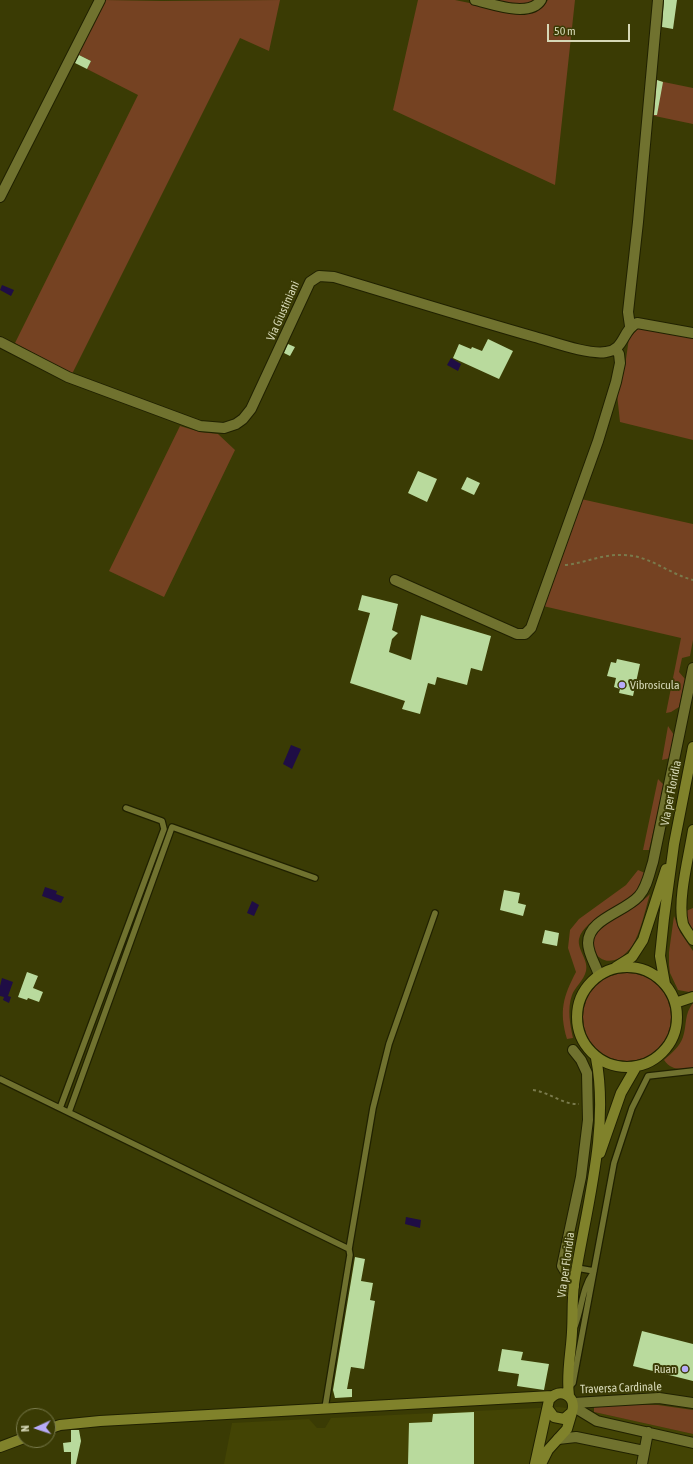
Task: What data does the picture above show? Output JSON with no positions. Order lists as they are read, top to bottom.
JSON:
{
  "streets": {
    "main road": ["Via per Floridia"],
    "street": ["Via Giustiniani", "Traversa Cardinale"]
  },
  "crossings": [
    ["Via per Floridia", "Traversa Cardinale"]
  ],
  "places": ["Vibrosicula", "Ruan"],
  "scale_bar": "50 m",
  "north": "left"
}
